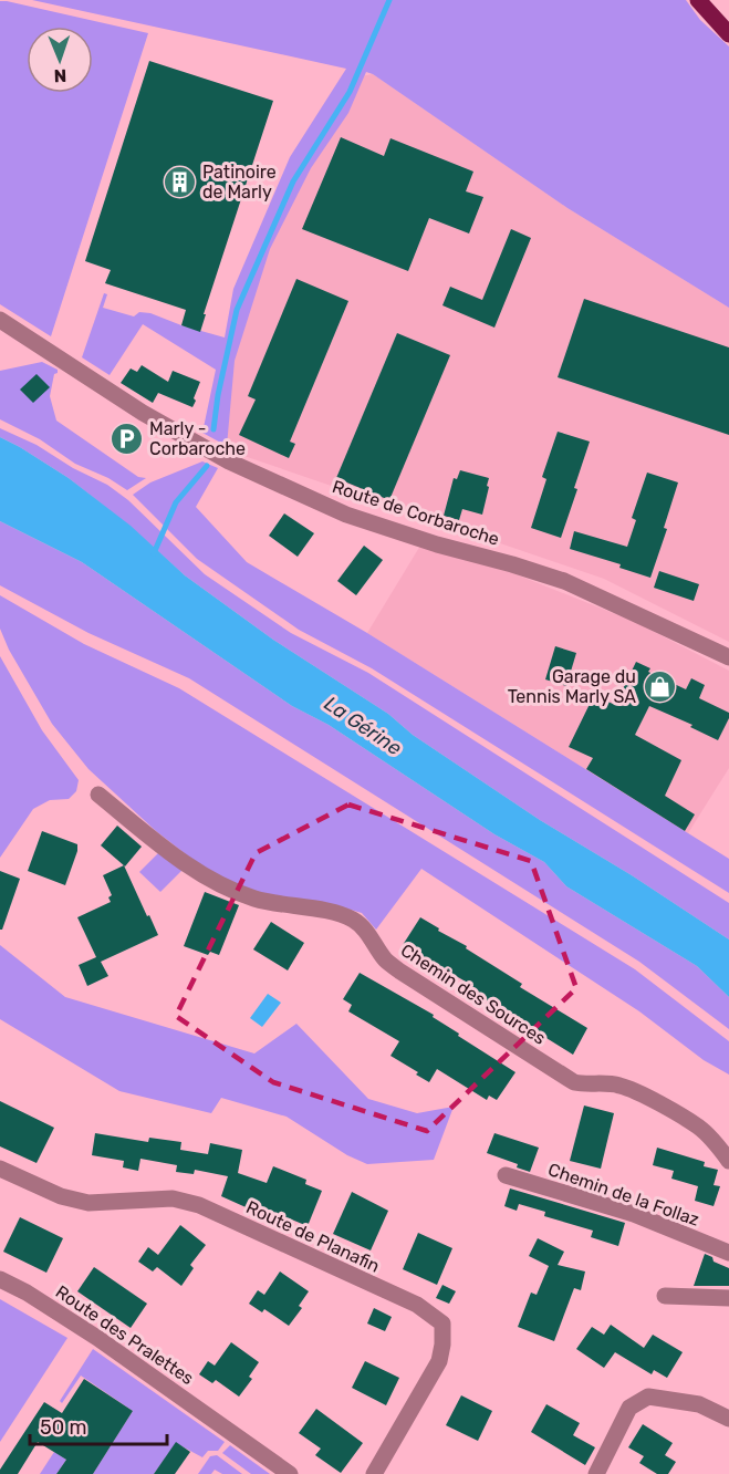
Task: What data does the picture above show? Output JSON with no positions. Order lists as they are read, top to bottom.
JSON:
{
  "streets": {
    "street": [
      "Route de Corbaroche",
      "Chemin des Sources",
      "Chemin de la Follaz",
      "Route de Planafin",
      "Route des Pralettes"
    ]
  },
  "water": ["La Gérine"],
  "places": {
    "building": ["Patinoire de Marly"],
    "parking": ["Marly - Corbaroche"],
    "shop": ["Garage du Tennis Marly SA"]
  },
  "scale_bar": "50 m",
  "north": "bottom"
}
